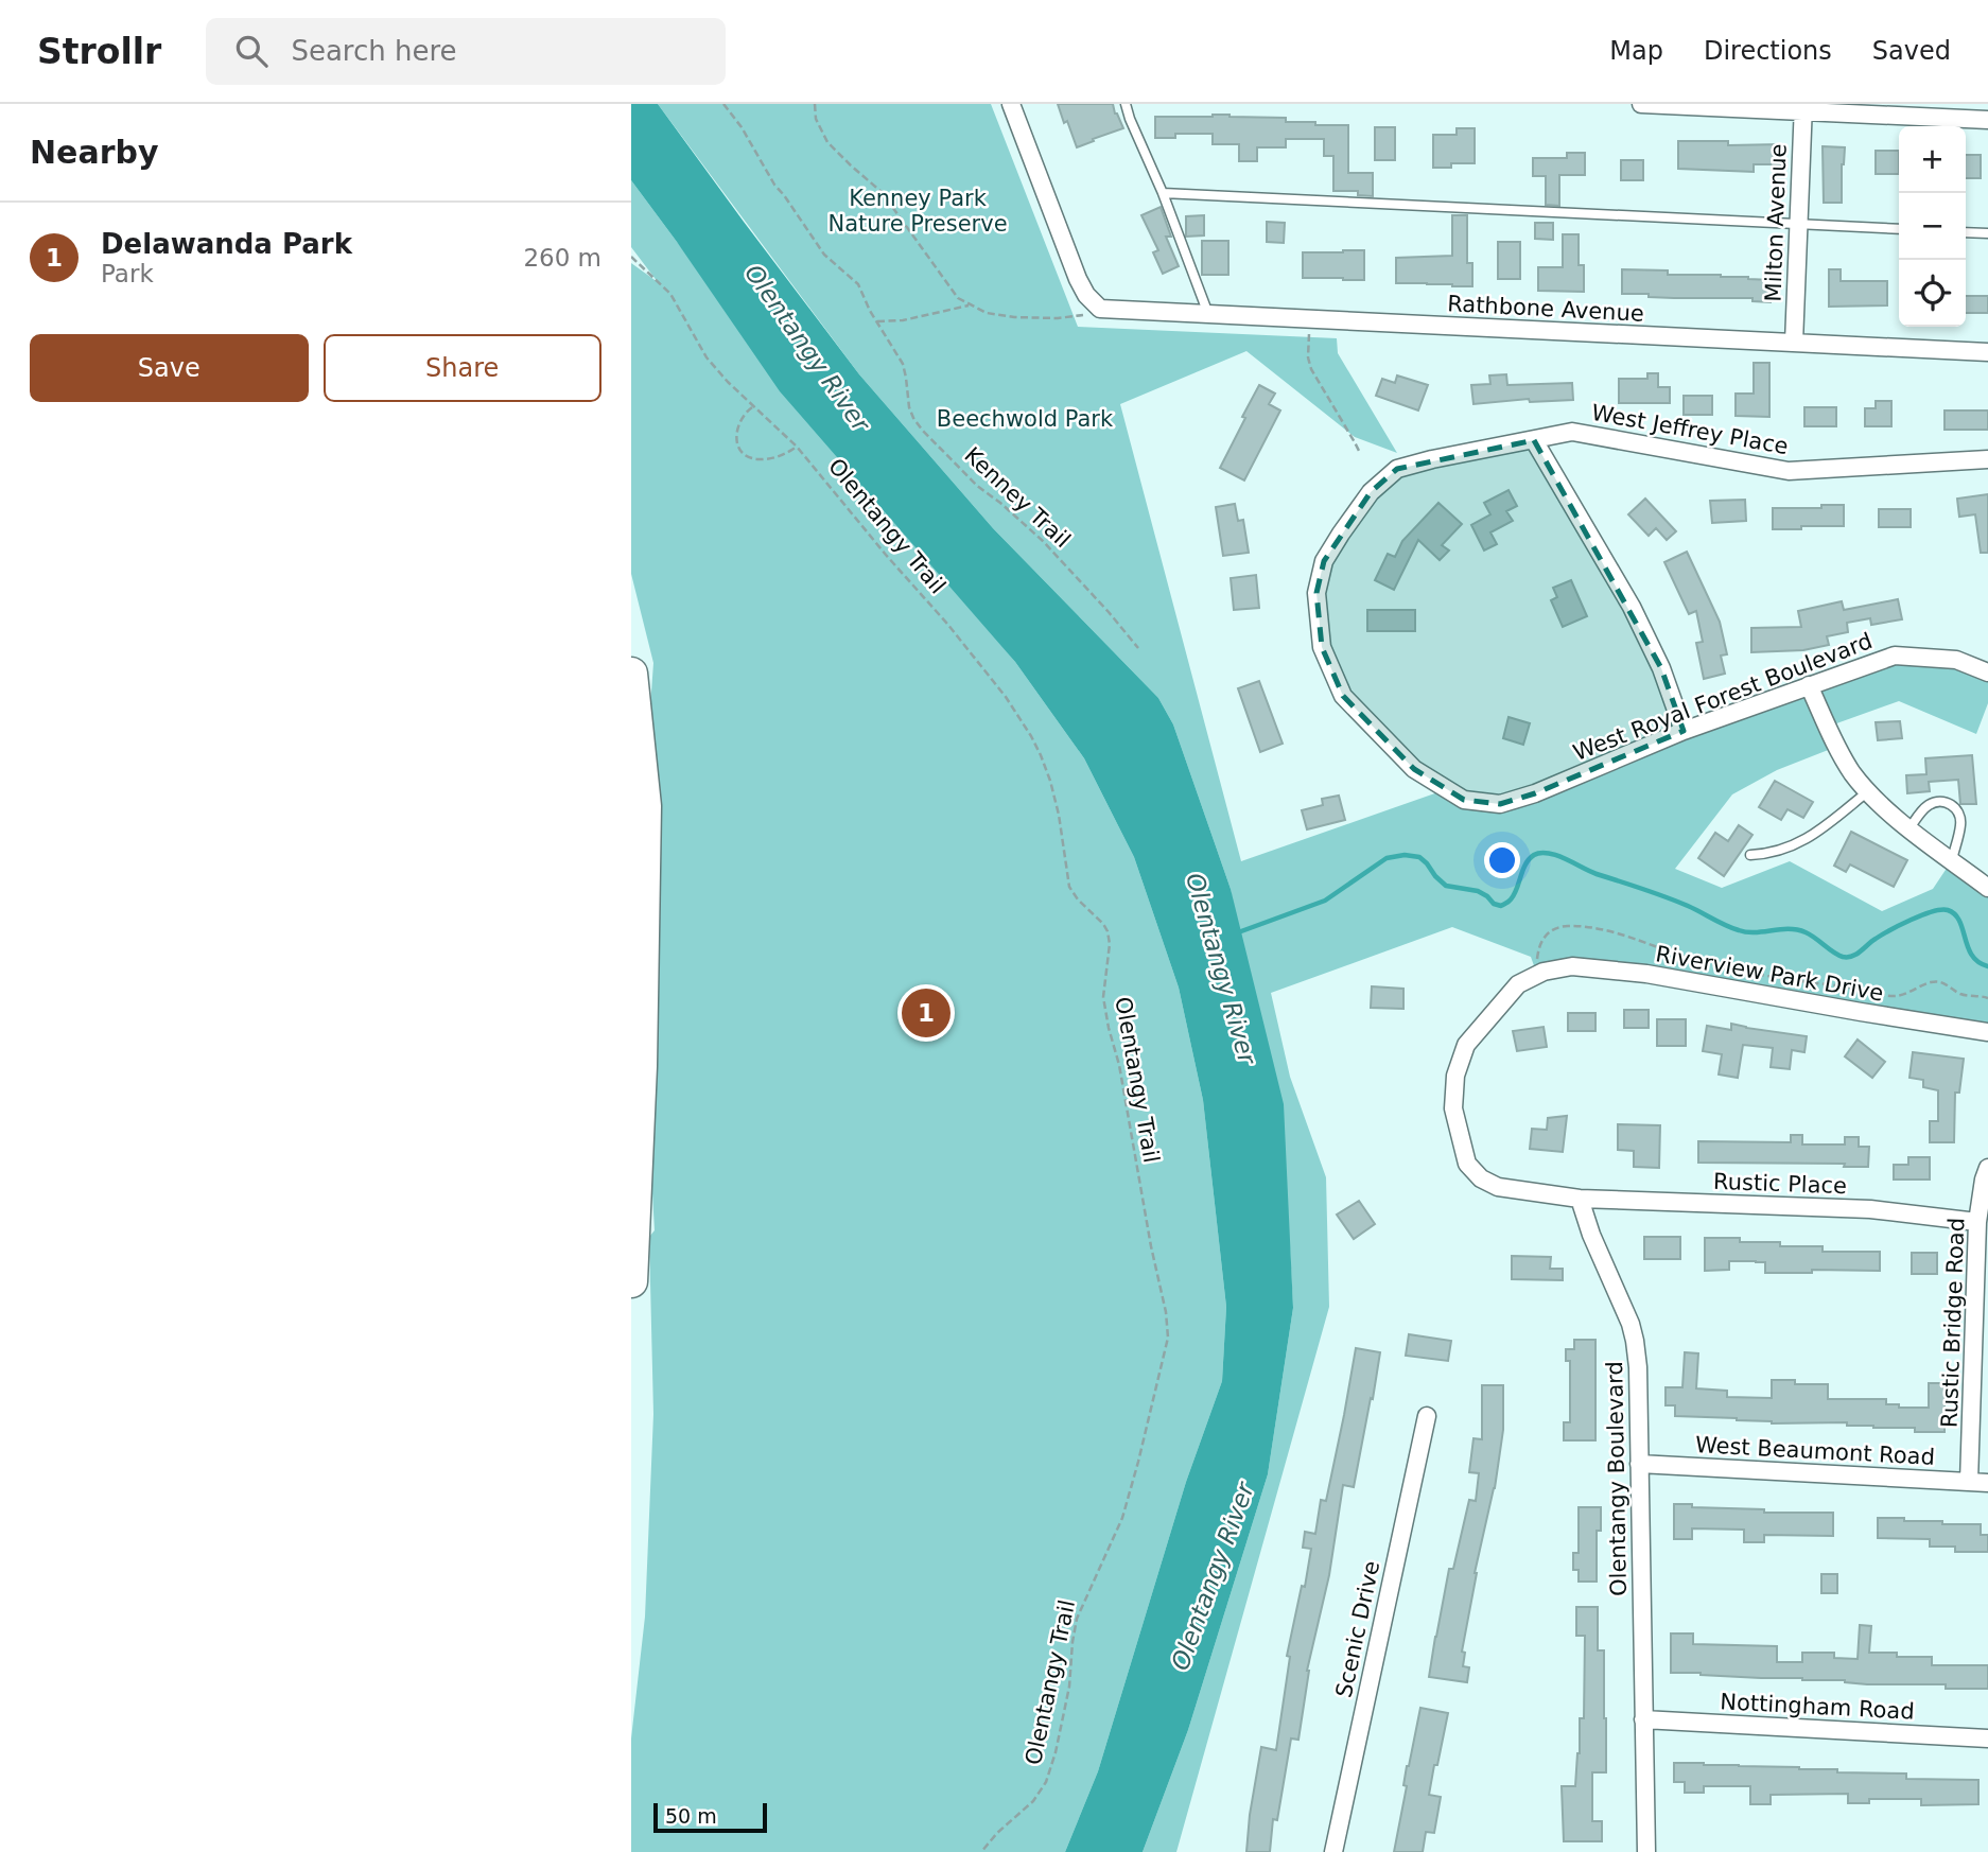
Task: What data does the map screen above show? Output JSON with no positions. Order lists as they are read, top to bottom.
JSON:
{
  "streets": {
    "street": [
      "Milton Avenue",
      "Rathbone Avenue",
      "West Jeffrey Place",
      "West Royal Forest Boulevard",
      "Riverview Park Drive",
      "Rustic Place",
      "Rustic Bridge Road",
      "West Beaumont Road",
      "Olentangy Boulevard",
      "Scenic Drive",
      "Nottingham Road"
    ],
    "path": ["Kenney Trail", "Olentangy Trail"]
  },
  "crossings": [
    ["Milton Avenue", "Rathbone Avenue"],
    ["West Jeffrey Place", "West Royal Forest Boulevard"],
    ["Rustic Place", "Rustic Bridge Road"],
    ["Rustic Place", "Olentangy Boulevard"],
    ["Rustic Bridge Road", "West Beaumont Road"],
    ["West Beaumont Road", "Olentangy Boulevard"],
    ["Olentangy Boulevard", "Nottingham Road"]
  ],
  "water": ["Olentangy River"],
  "parks": ["Kenney Park Nature Preserve", "Beechwold Park"],
  "scale_bar": "50 m",
  "page": {
    "header": "Strollr",
    "search": "Search here",
    "nav": ["Map", "Directions", "Saved"],
    "heading": "Nearby",
    "map_buttons": ["+", "−"],
    "list": [
      {
        "mark": "1",
        "name": "Delawanda Park",
        "note": "Park",
        "value": "260 m"
      }
    ],
    "buttons": ["Save", "Share"],
    "pins": "1",
    "scale": "50 m"
  }
}
